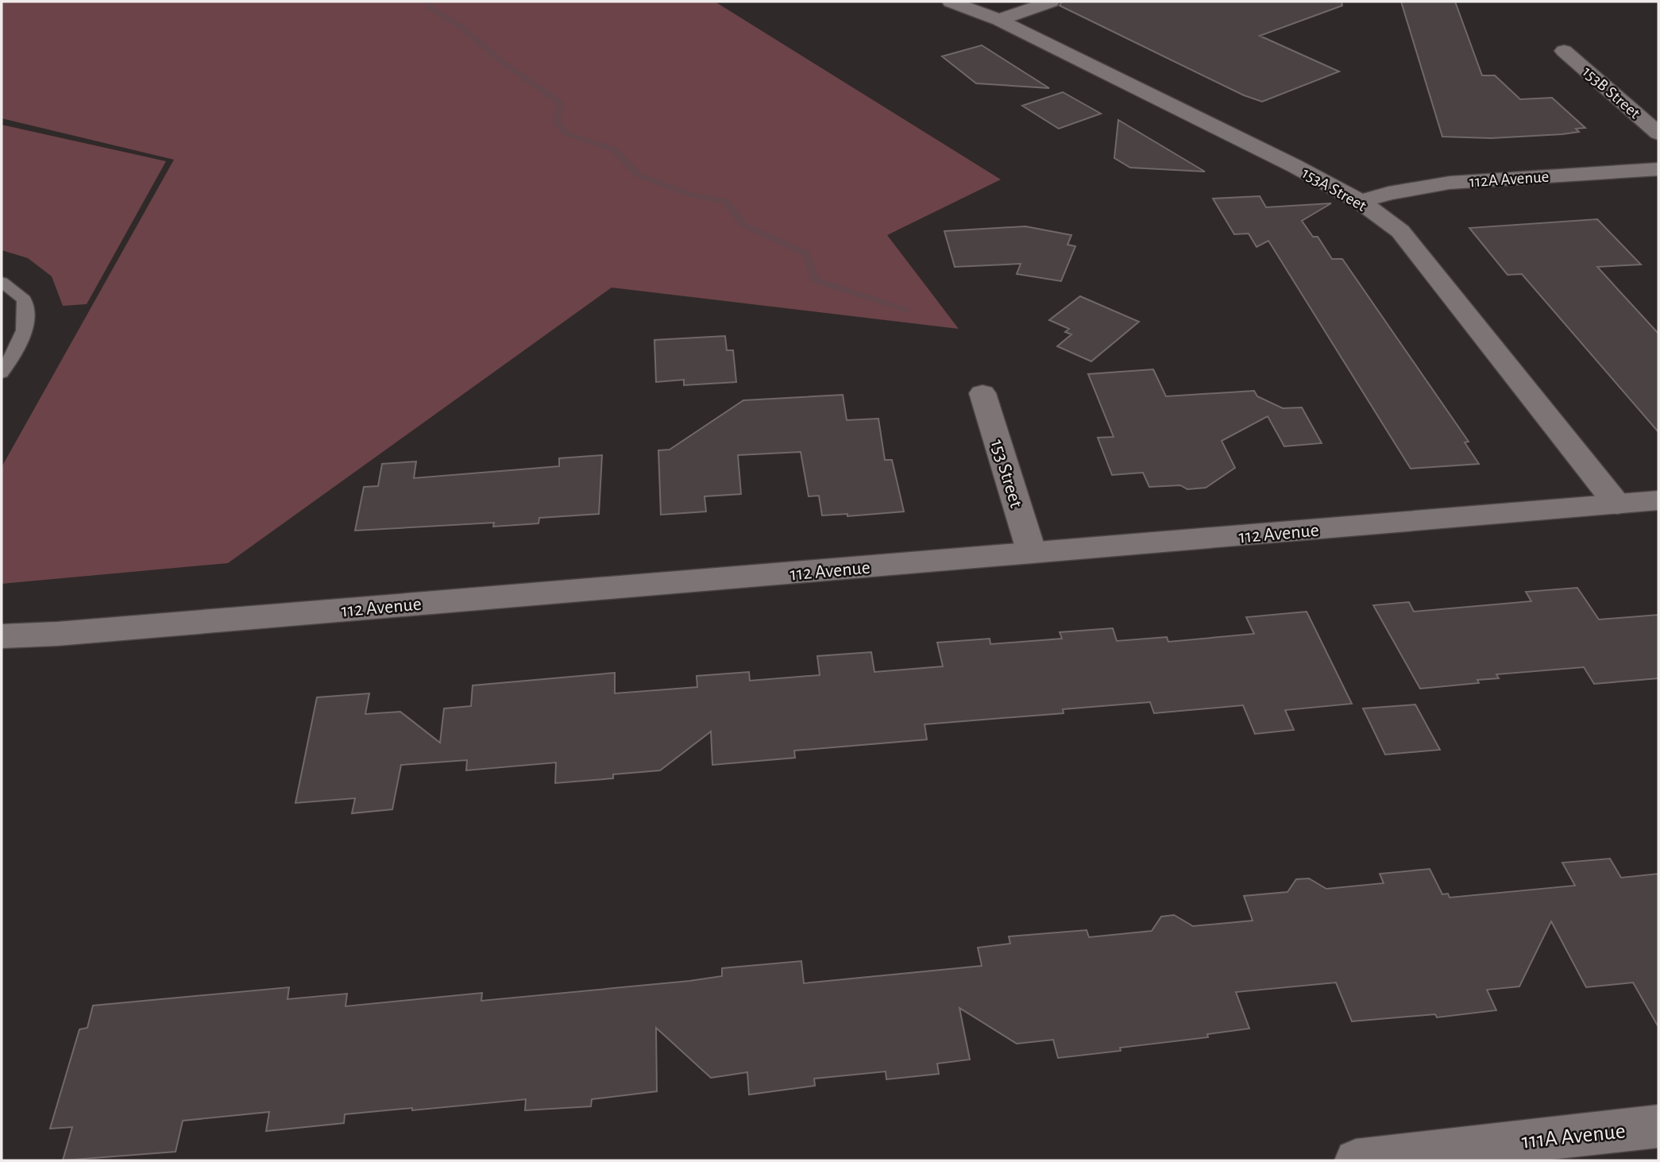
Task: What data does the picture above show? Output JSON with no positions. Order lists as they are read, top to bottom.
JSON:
{
  "streets": {
    "street": [
      "153B Street",
      "112A Avenue",
      "153A Street",
      "153 Street",
      "112 Avenue",
      "111A Avenue"
    ]
  },
  "crossings": [
    ["112A Avenue", "153A Street"],
    ["153A Street", "112 Avenue"],
    ["153 Street", "112 Avenue"]
  ]
}
